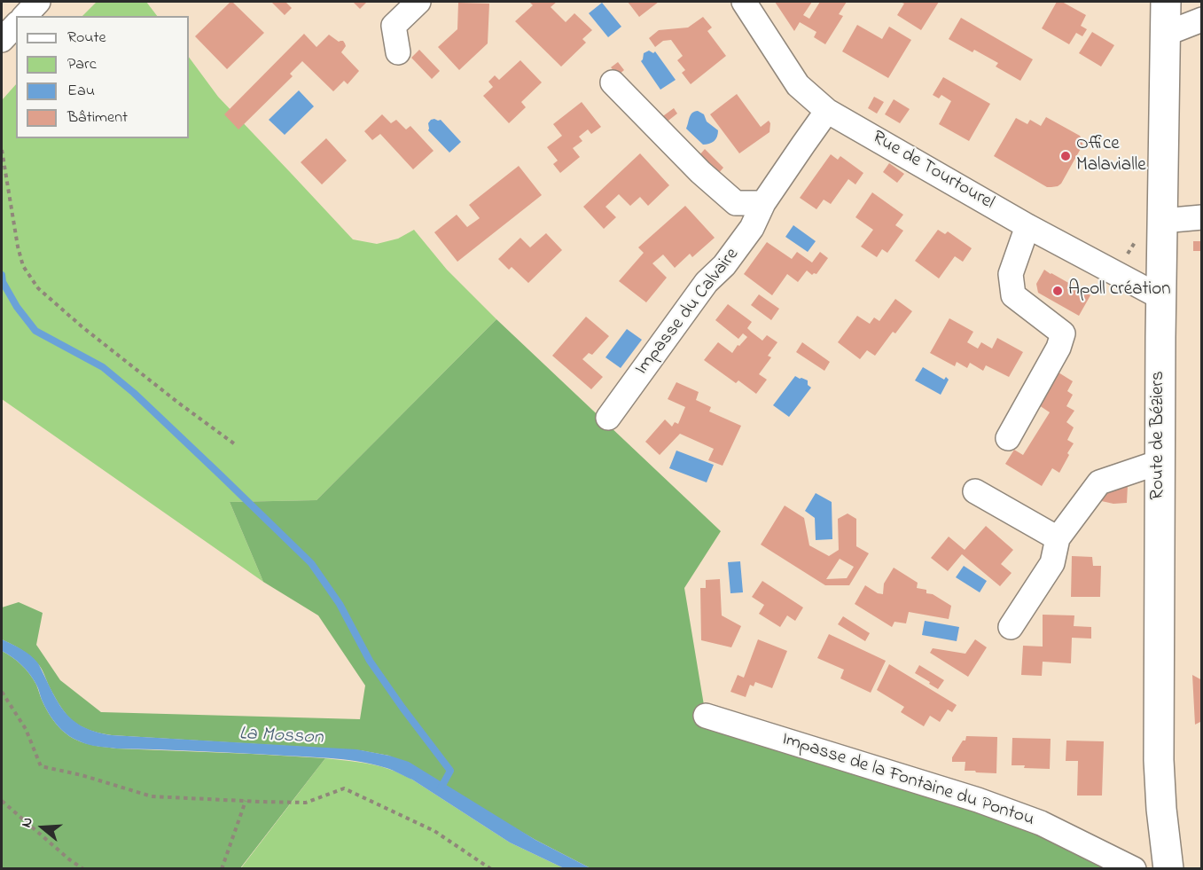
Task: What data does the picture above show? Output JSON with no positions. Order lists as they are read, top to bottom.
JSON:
{
  "streets": {
    "main road": ["Route de Béziers"],
    "street": ["Rue de Tourtourel", "Impasse du Calvaire", "Impasse de la Fontaine du Pontou"]
  },
  "crossings": [
    ["Rue de Tourtourel", "Impasse du Calvaire"],
    ["Rue de Tourtourel", "Route de Béziers"]
  ],
  "water": ["La Mosson"],
  "places": ["Office Malavialle", "Apoll création"],
  "legend": [
    "Route",
    "Parc",
    "Eau",
    "Bâtiment"
  ],
  "north": "left"
}
